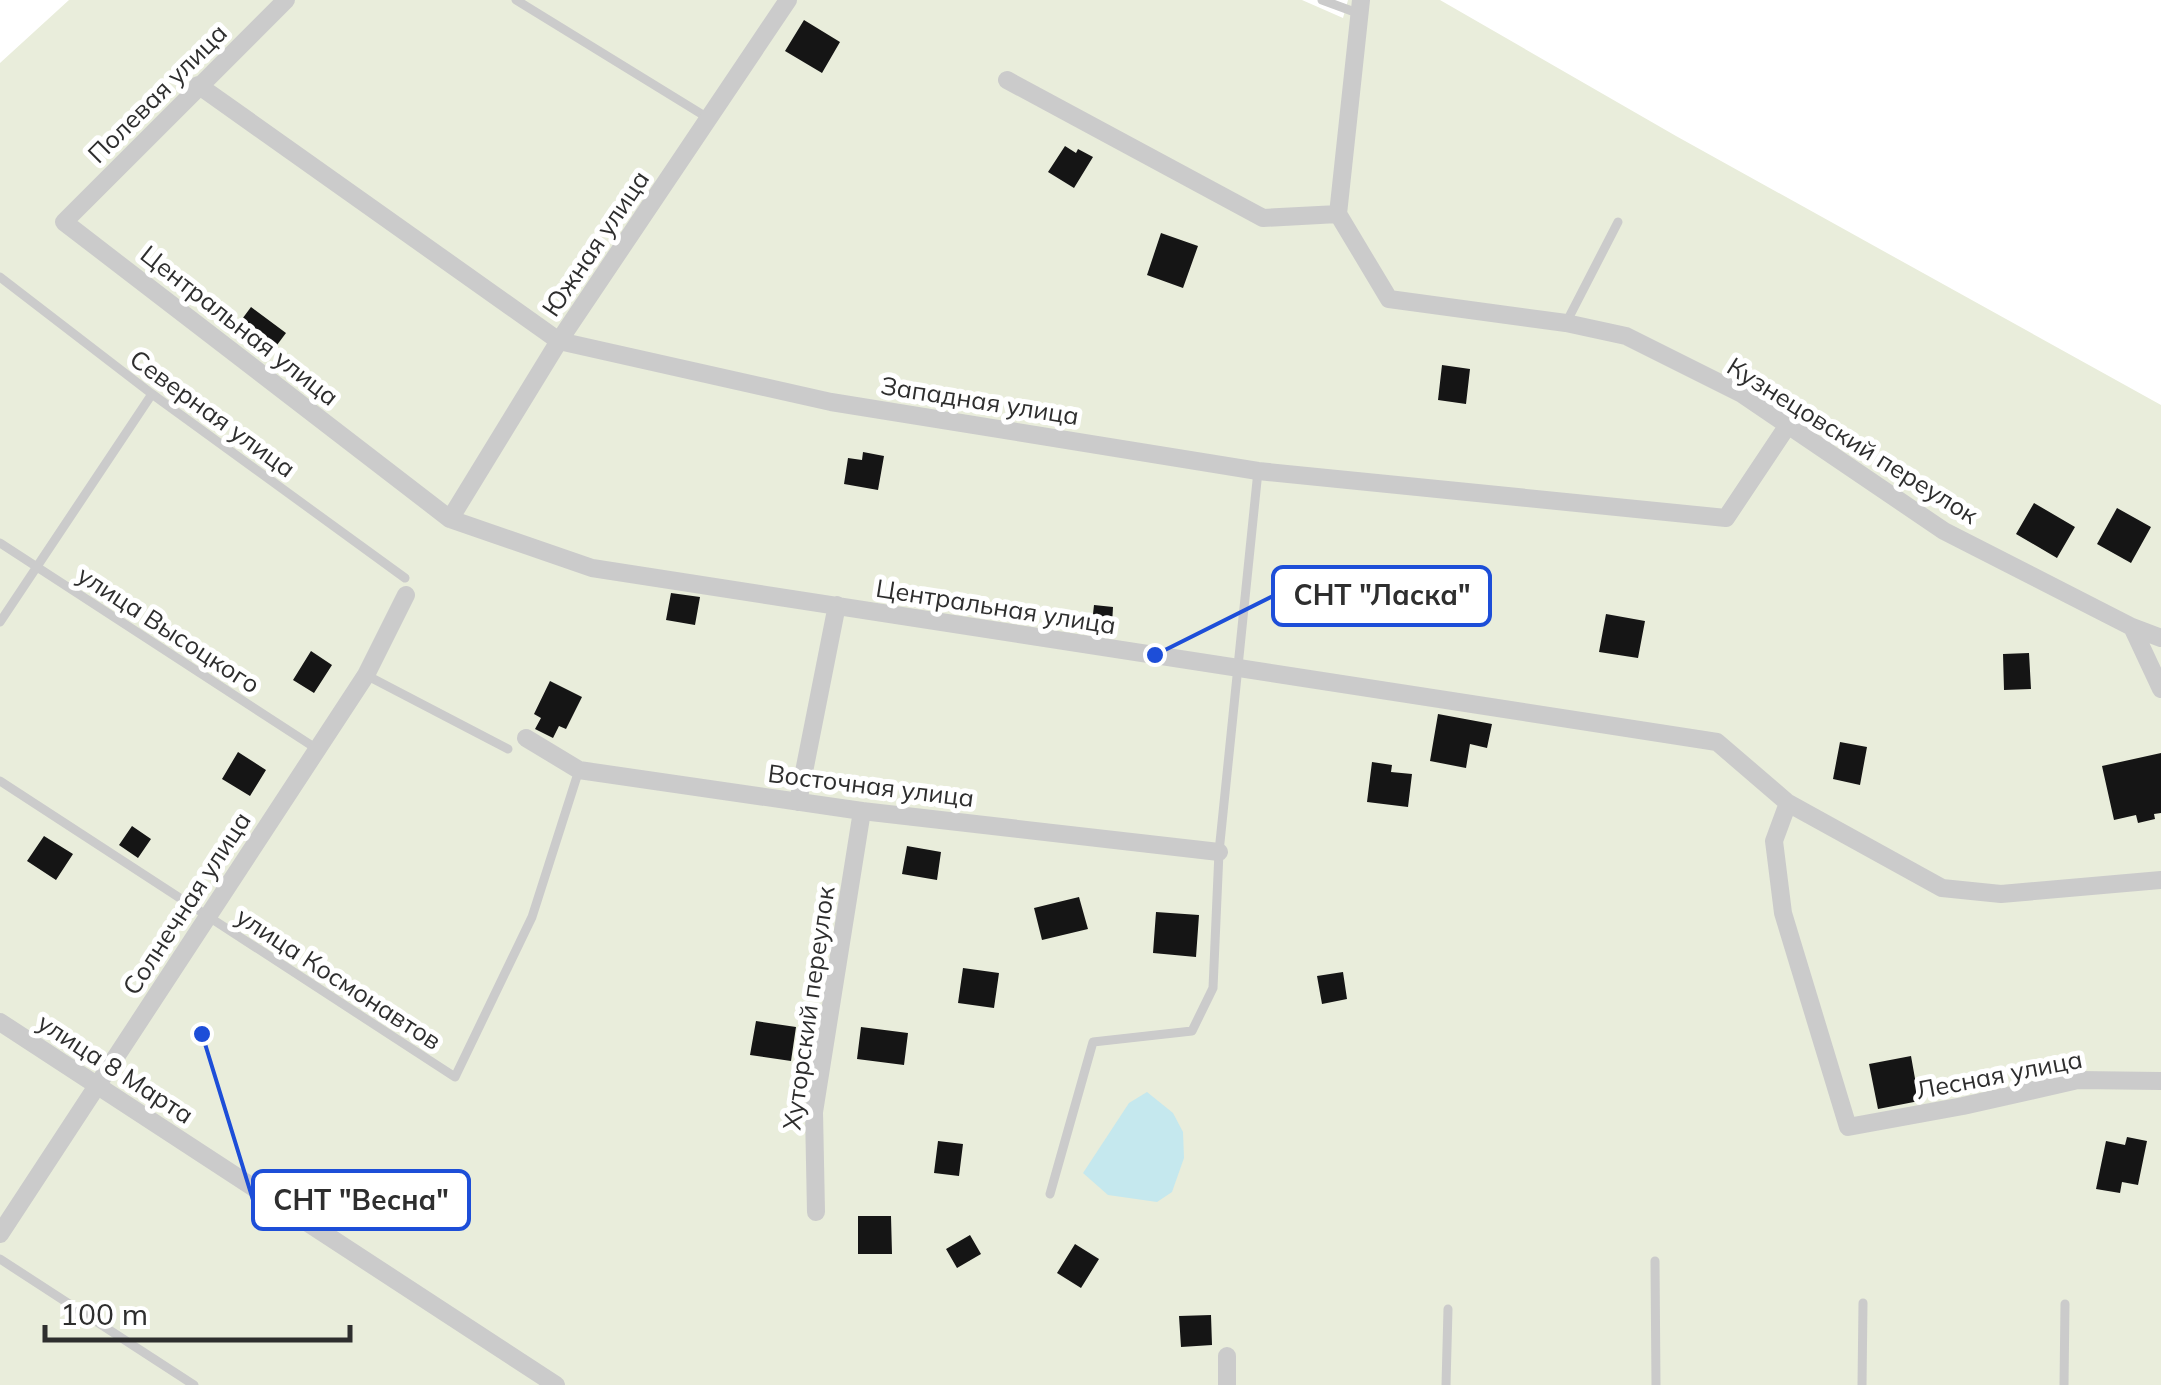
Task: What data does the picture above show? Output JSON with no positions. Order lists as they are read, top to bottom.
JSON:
{
  "streets": {
    "street": [
      "Полевая улица",
      "Южная улица",
      "Центральная улица",
      "Западная улица",
      "Кузнецовский переулок",
      "Восточная улица",
      "Солнечная улица",
      "Хуторский переулок",
      "улица 8 Марта",
      "Лесная улица"
    ],
    "lane": ["Северная улица", "улица Высоцкого", "улица Космонавтов"]
  },
  "crossings": [
    ["Полевая улица", "Центральная улица"],
    ["Полевая улица", "Западная улица"],
    ["Южная улица", "Центральная улица"],
    ["Южная улица", "Западная улица"],
    ["Центральная улица", "Лесная улица"],
    ["Западная улица", "Кузнецовский переулок"],
    ["Северная улица", "Солнечная улица"],
    ["улица Высоцкого", "Солнечная улица"],
    ["Восточная улица", "улица Космонавтов"],
    ["Восточная улица", "Хуторский переулок"],
    ["Солнечная улица", "улица Космонавтов"],
    ["Солнечная улица", "улица 8 Марта"]
  ],
  "places": ["СНТ \"Ласка\"", "СНТ \"Весна\""],
  "scale_bar": "100 m"
}
